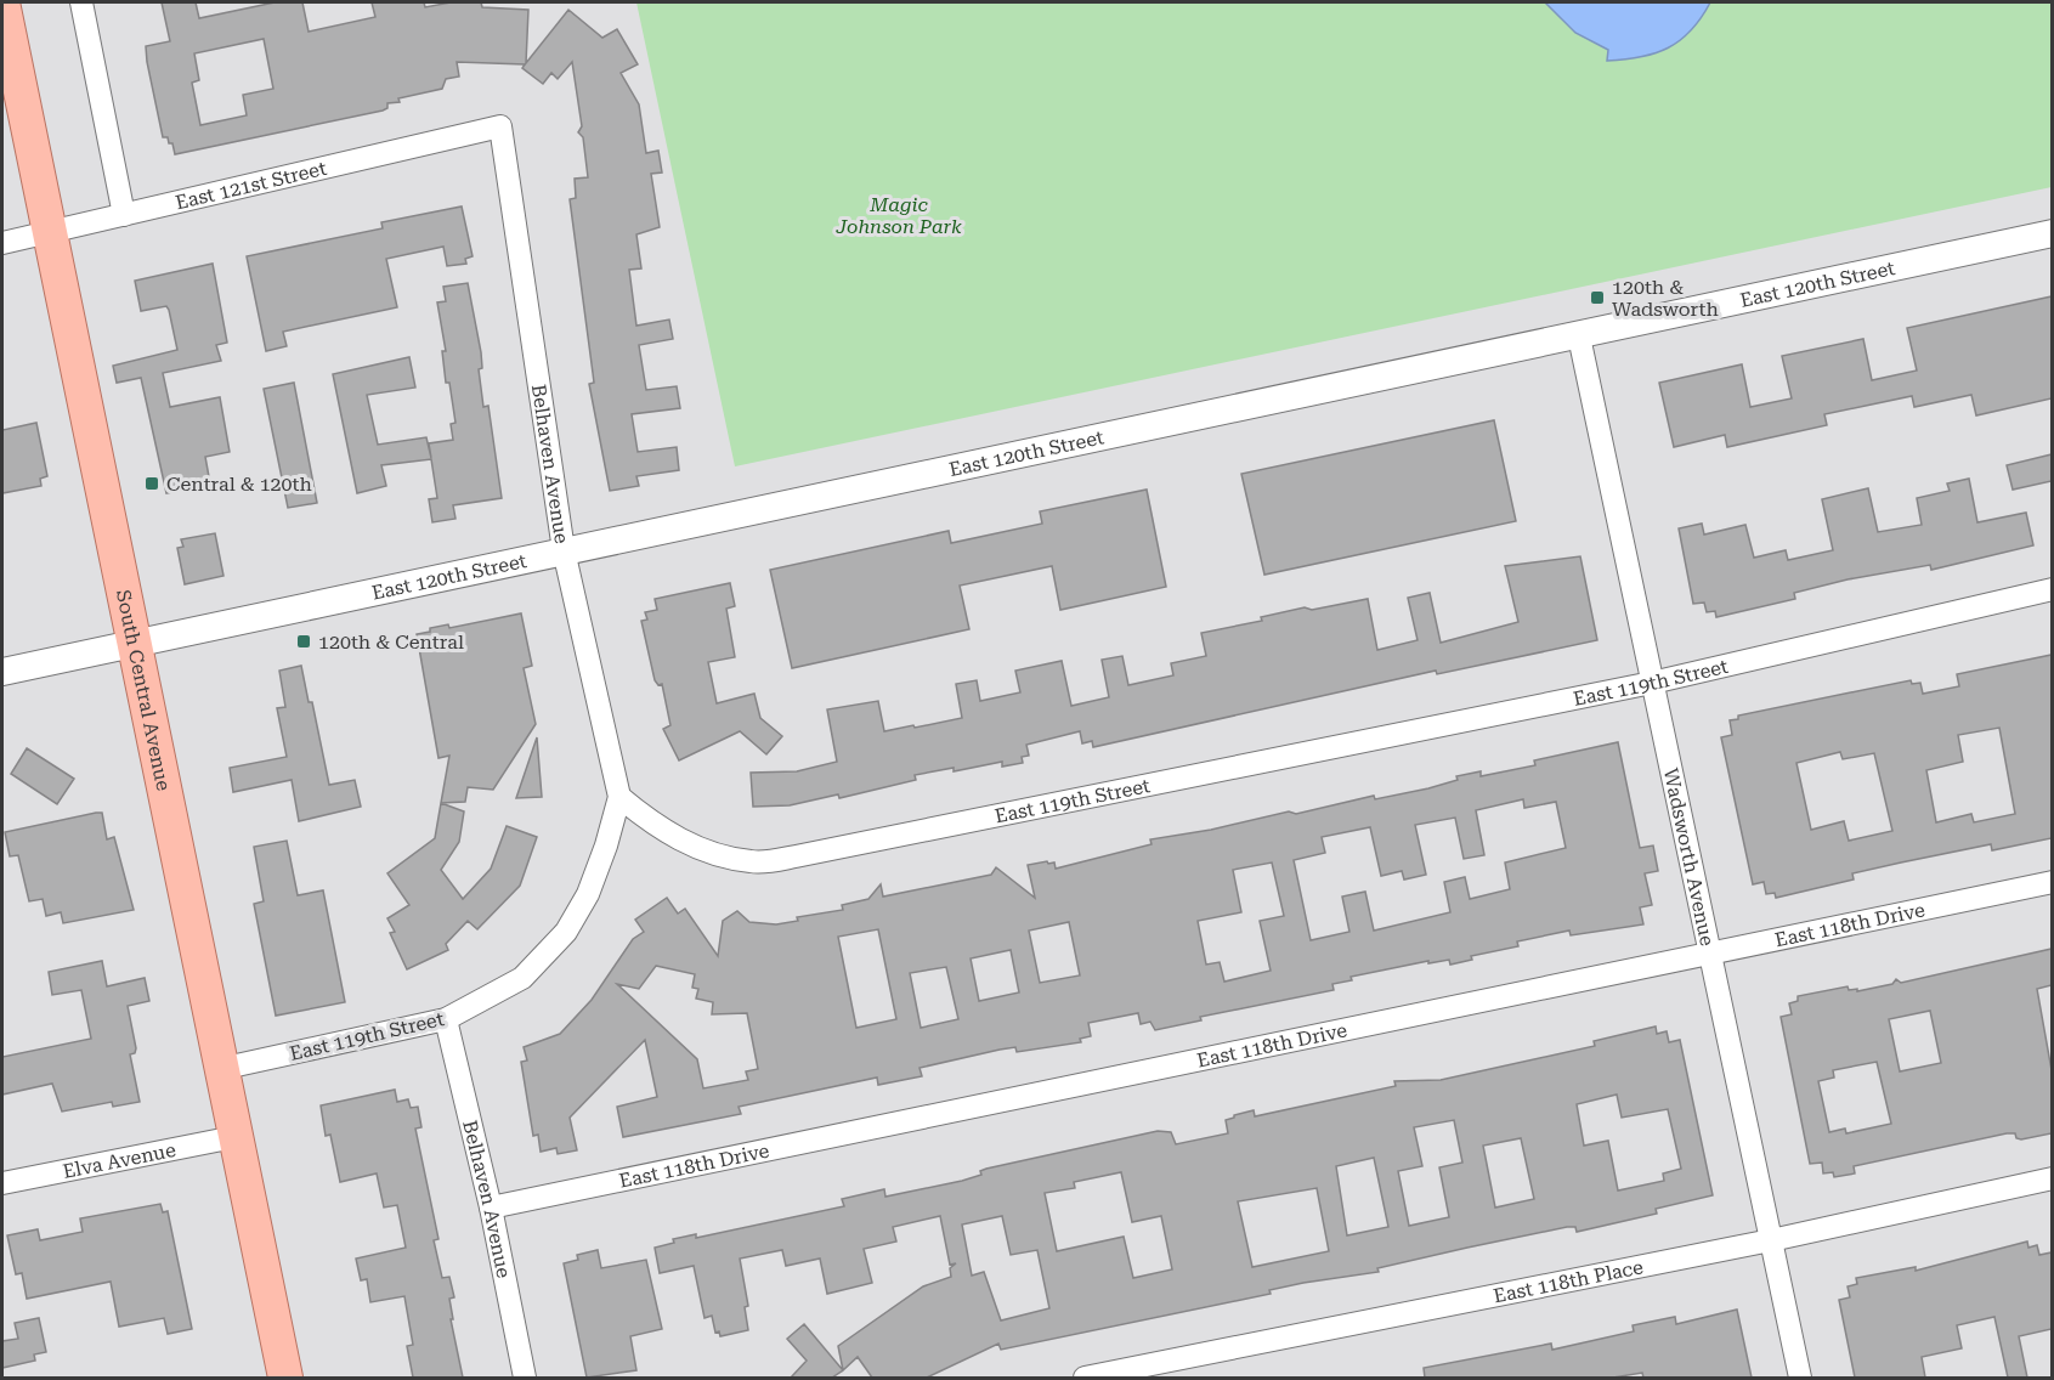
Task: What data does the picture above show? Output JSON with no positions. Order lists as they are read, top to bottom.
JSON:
{
  "streets": {
    "main road": ["South Central Avenue"],
    "street": [
      "East 121st Street",
      "East 120th Street",
      "Belhaven Avenue",
      "East 119th Street",
      "Wadsworth Avenue",
      "East 118th Drive",
      "Elva Avenue",
      "East 118th Place"
    ]
  },
  "crossings": [
    ["East 121st Street", "Belhaven Avenue"],
    ["East 121st Street", "South Central Avenue"],
    ["East 120th Street", "Belhaven Avenue"],
    ["East 120th Street", "South Central Avenue"],
    ["East 120th Street", "Wadsworth Avenue"],
    ["Belhaven Avenue", "East 119th Street"],
    ["Belhaven Avenue", "East 118th Drive"],
    ["East 119th Street", "South Central Avenue"],
    ["East 119th Street", "Wadsworth Avenue"],
    ["South Central Avenue", "Elva Avenue"],
    ["Wadsworth Avenue", "East 118th Drive"],
    ["Wadsworth Avenue", "East 118th Place"]
  ],
  "parks": ["Magic Johnson Park"],
  "places": {
    "transit": ["120th & Wadsworth", "Central & 120th", "120th & Central"]
  }
}
